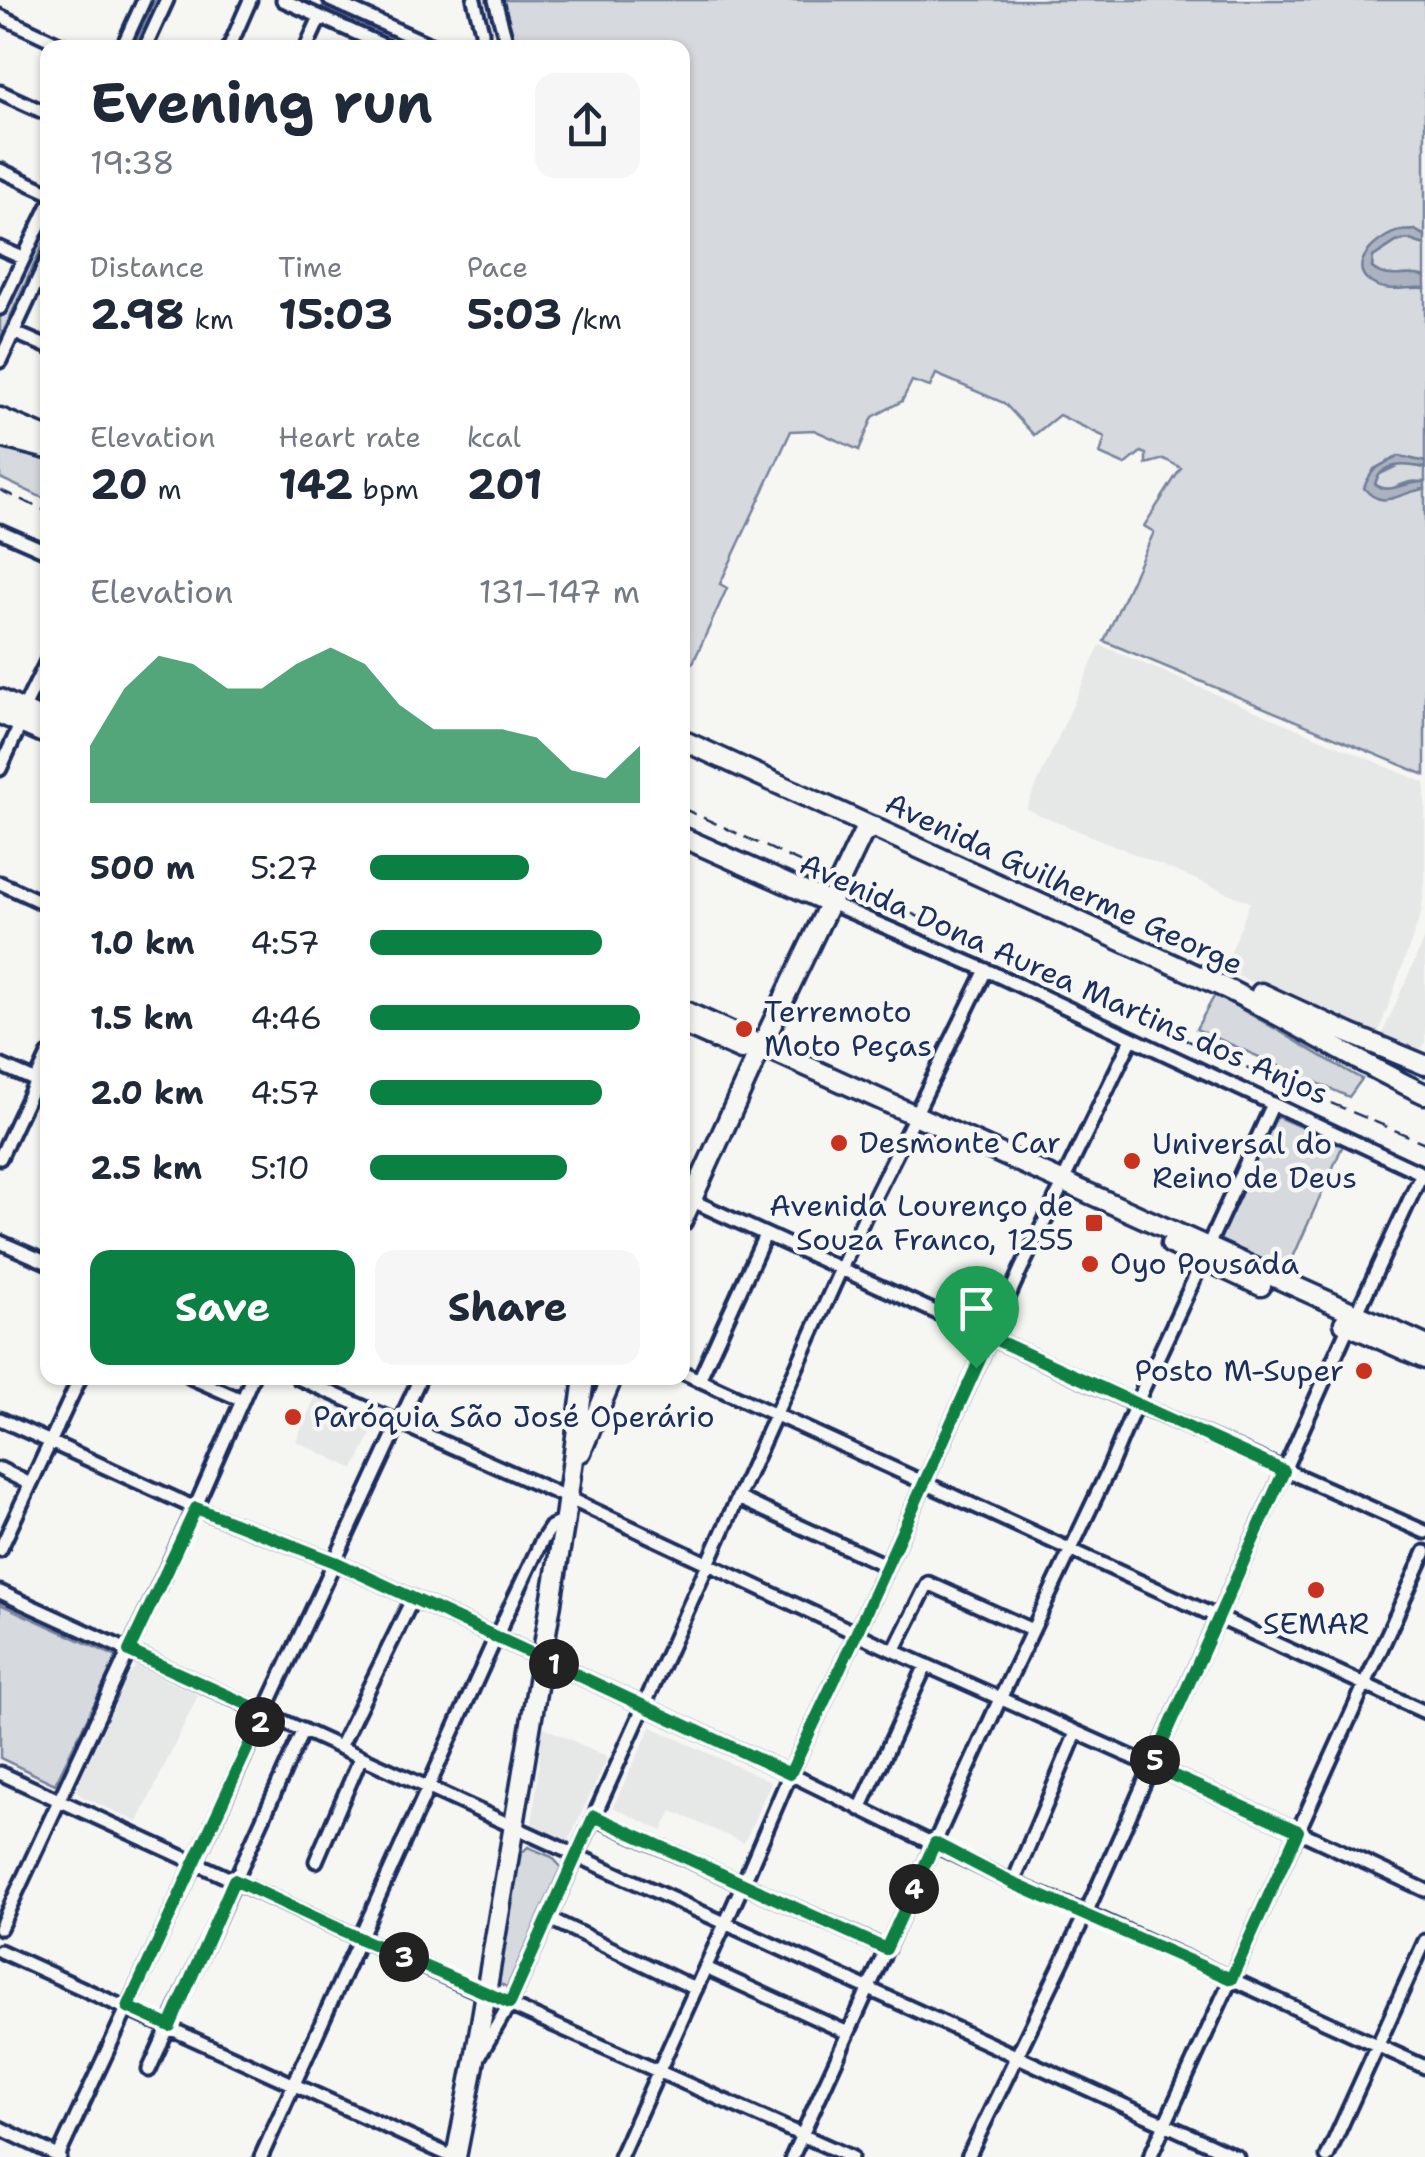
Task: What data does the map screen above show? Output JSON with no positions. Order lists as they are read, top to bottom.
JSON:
{
  "streets": {
    "main road": ["Avenida Guilherme George", "Avenida Dona Aurea Martins dos Anjos"]
  },
  "places": {
    "other": [
      "Terremoto Moto Peças",
      "Desmonte Car",
      "Universal do Reino de Deus",
      "Oyo Pousada",
      "Posto M-Super",
      "Paróquia São José Operário",
      "SEMAR"
    ],
    "transit": ["Avenida Lourenço de Souza Franco, 1255"]
  },
  "page": {
    "heading": ["Evening run", "19:38"],
    "stats": [
      ["Distance", "2.98 km"],
      ["Time", "15:03"],
      ["Pace", "5:03 /km"],
      ["Elevation", "20 m"],
      ["Heart rate", "142 bpm"],
      ["kcal", "201"]
    ],
    "chart": ["Elevation", "131–147 m"],
    "list": [
      {
        "name": "500 m",
        "note": "5:27"
      },
      {
        "name": "1.0 km",
        "note": "4:57"
      },
      {
        "name": "1.5 km",
        "note": "4:46"
      },
      {
        "name": "2.0 km",
        "note": "4:57"
      },
      {
        "name": "2.5 km",
        "note": "5:10"
      }
    ],
    "buttons": ["Save", "Share"],
    "pins": [
      "1",
      "2",
      "5",
      "4",
      "3"
    ]
  }
}
